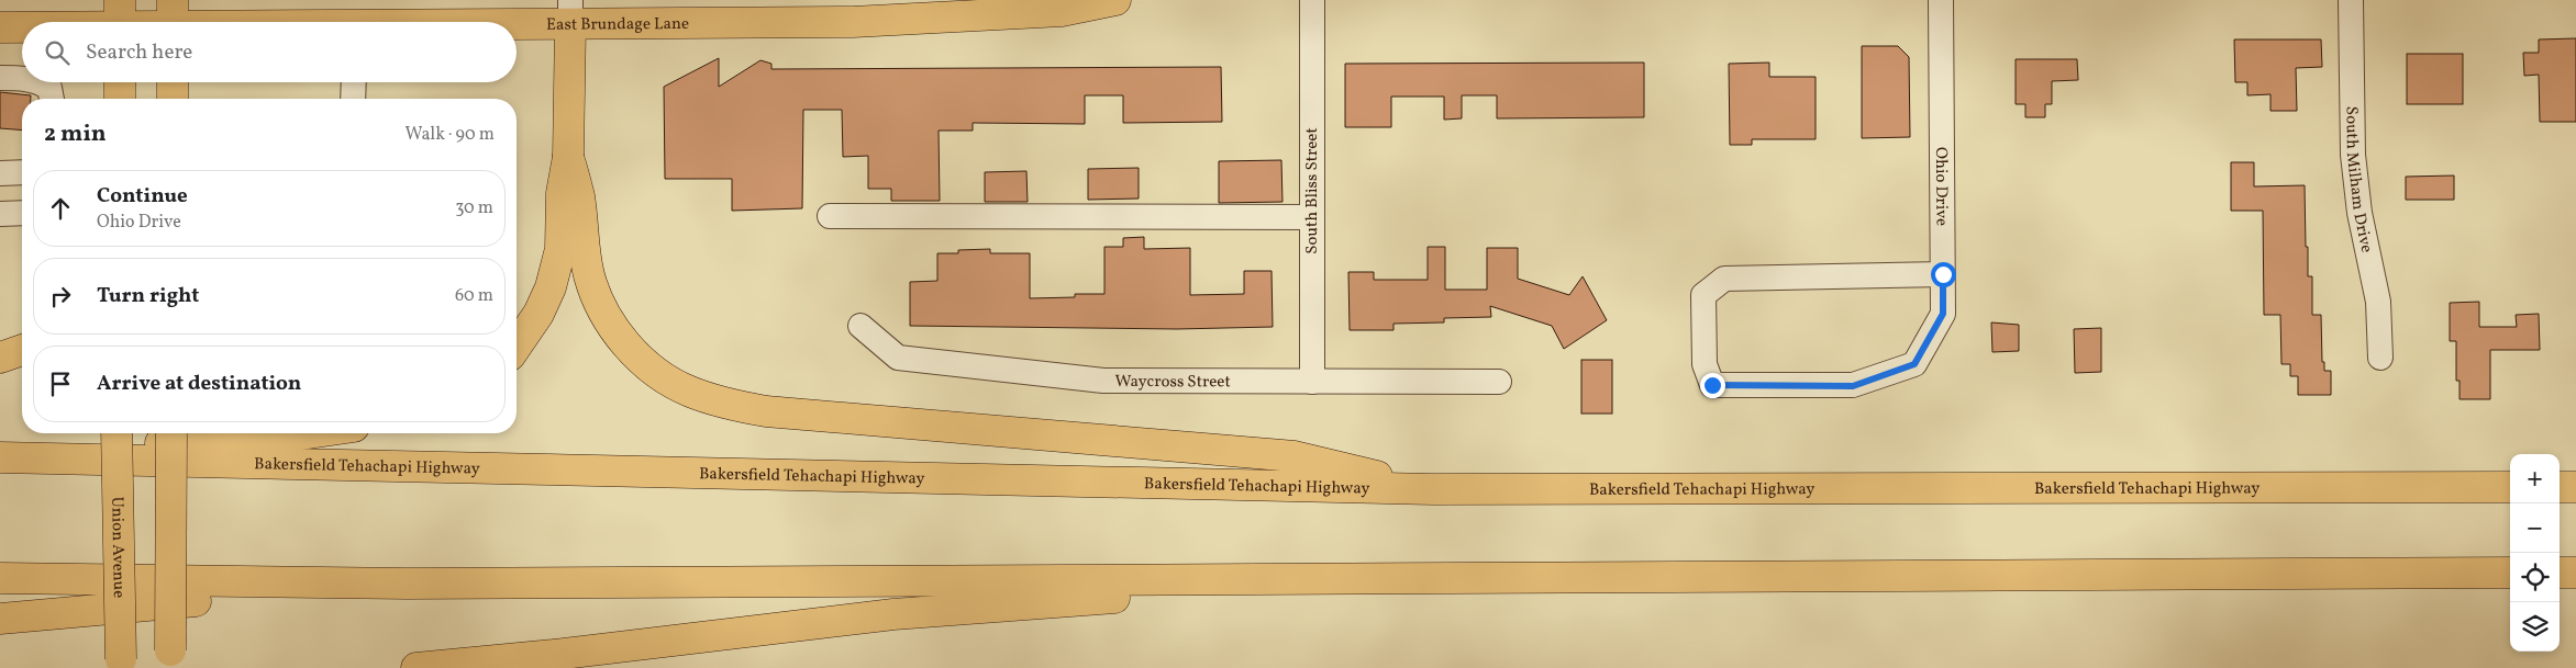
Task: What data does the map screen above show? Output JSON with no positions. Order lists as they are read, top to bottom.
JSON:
{
  "streets": {
    "main road": ["East Brundage Lane", "Bakersfield Tehachapi Highway", "Union Avenue"],
    "street": [
      "South Milham Drive",
      "Ohio Drive",
      "South Bliss Street",
      "Waycross Street"
    ]
  },
  "crossings": [
    ["South Bliss Street", "Waycross Street"]
  ],
  "page": {
    "search": "Search here",
    "heading": ["2 min", "Walk · 90 m"],
    "list": [
      ["Continue", "Ohio Drive", "30 m"],
      ["Turn right", "60 m"],
      "Arrive at destination"
    ],
    "map_buttons": ["+", "−"]
  }
}
